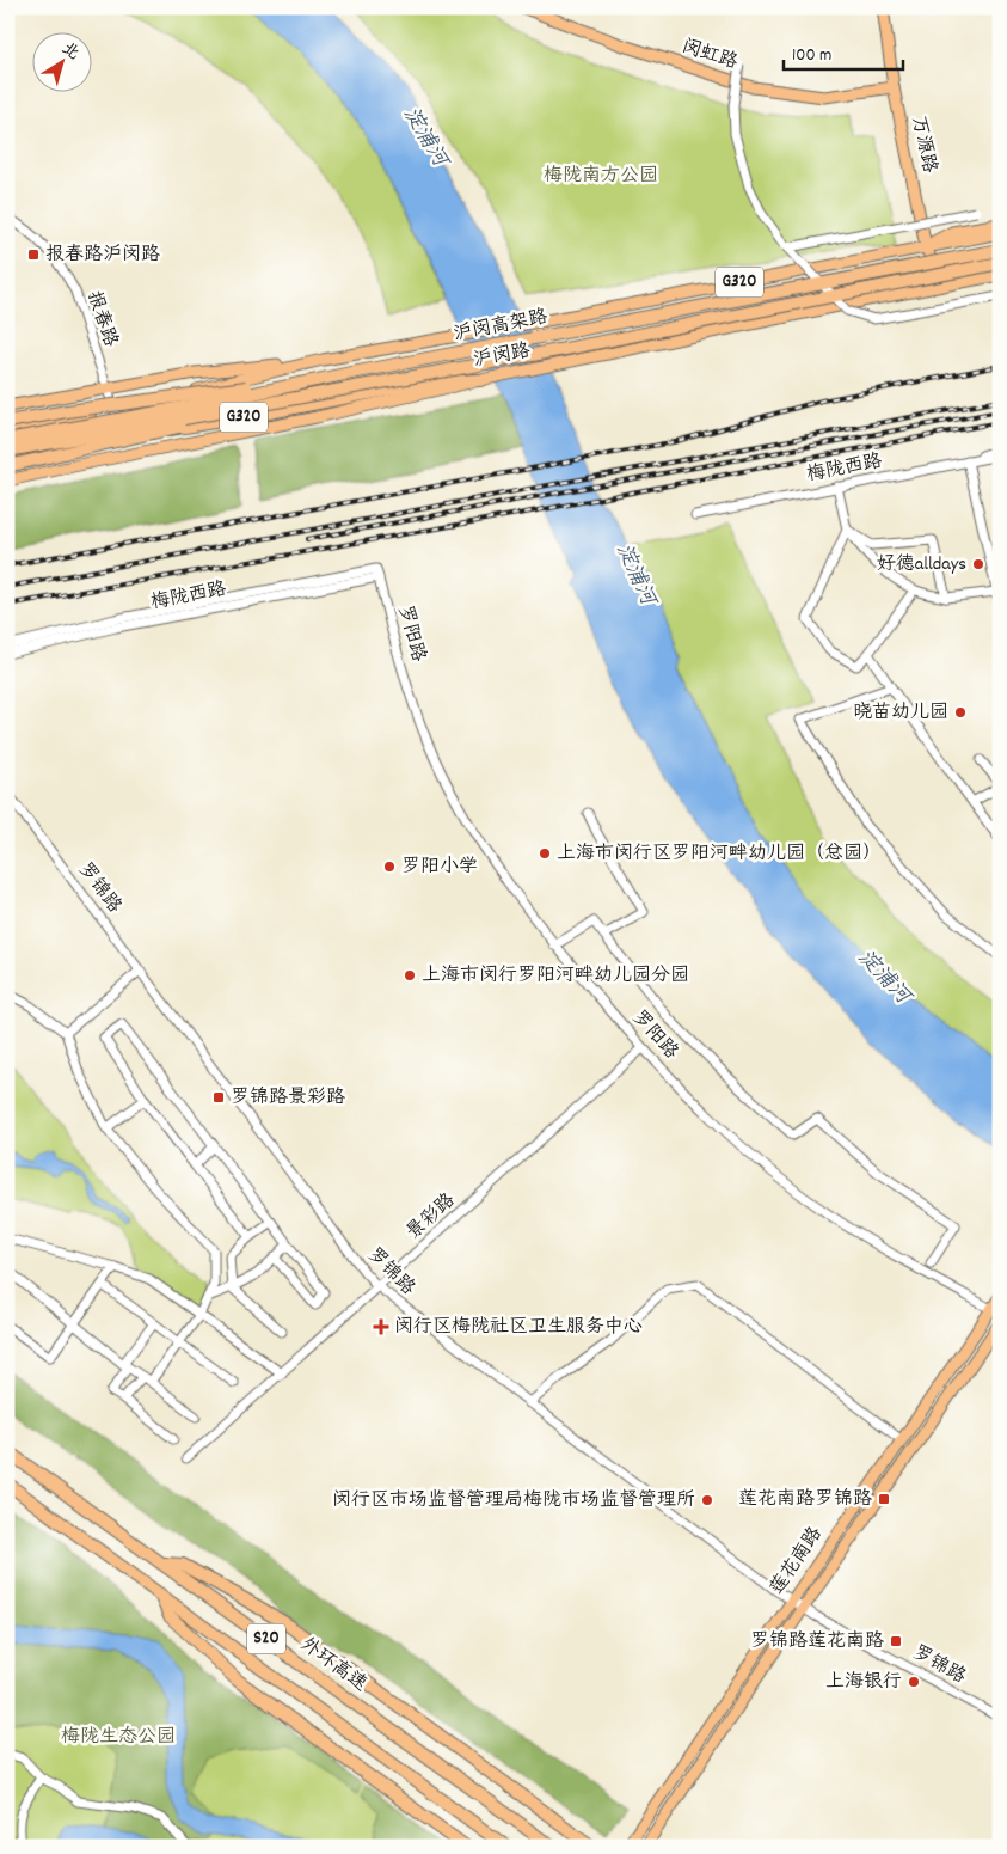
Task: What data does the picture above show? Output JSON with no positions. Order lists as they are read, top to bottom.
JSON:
{
  "streets": {
    "highway": [
      "G320",
      "沪闵高架路",
      "沪闵路",
      "S20",
      "外环高速"
    ],
    "main road": ["闵虹路", "万源路", "莲花南路"],
    "street": [
      "报春路",
      "梅陇西路",
      "罗阳路",
      "罗锦路",
      "景彩路"
    ]
  },
  "crossings": [
    ["闵虹路", "万源路"],
    ["万源路", "沪闵路"],
    ["报春路", "沪闵路"],
    ["梅陇西路", "罗阳路"],
    ["罗阳路", "景彩路"],
    ["罗阳路", "莲花南路"],
    ["罗锦路", "景彩路"],
    ["罗锦路", "莲花南路"]
  ],
  "water": ["淀浦河"],
  "parks": ["梅陇南方公园", "梅陇生态公园"],
  "places": {
    "transit": [
      "报春路沪闵路",
      "罗锦路景彩路",
      "莲花南路罗锦路",
      "罗锦路莲花南路"
    ],
    "other": [
      "好德alldays",
      "晓苗幼儿园",
      "上海市闵行区罗阳河畔幼儿园（总园）",
      "罗阳小学",
      "上海市闵行罗阳河畔幼儿园分园",
      "闵行区市场监督管理局梅陇市场监督管理所",
      "上海银行"
    ],
    "health": ["闵行区梅陇社区卫生服务中心"]
  },
  "scale_bar": "100 m",
  "north": "top right"
}
